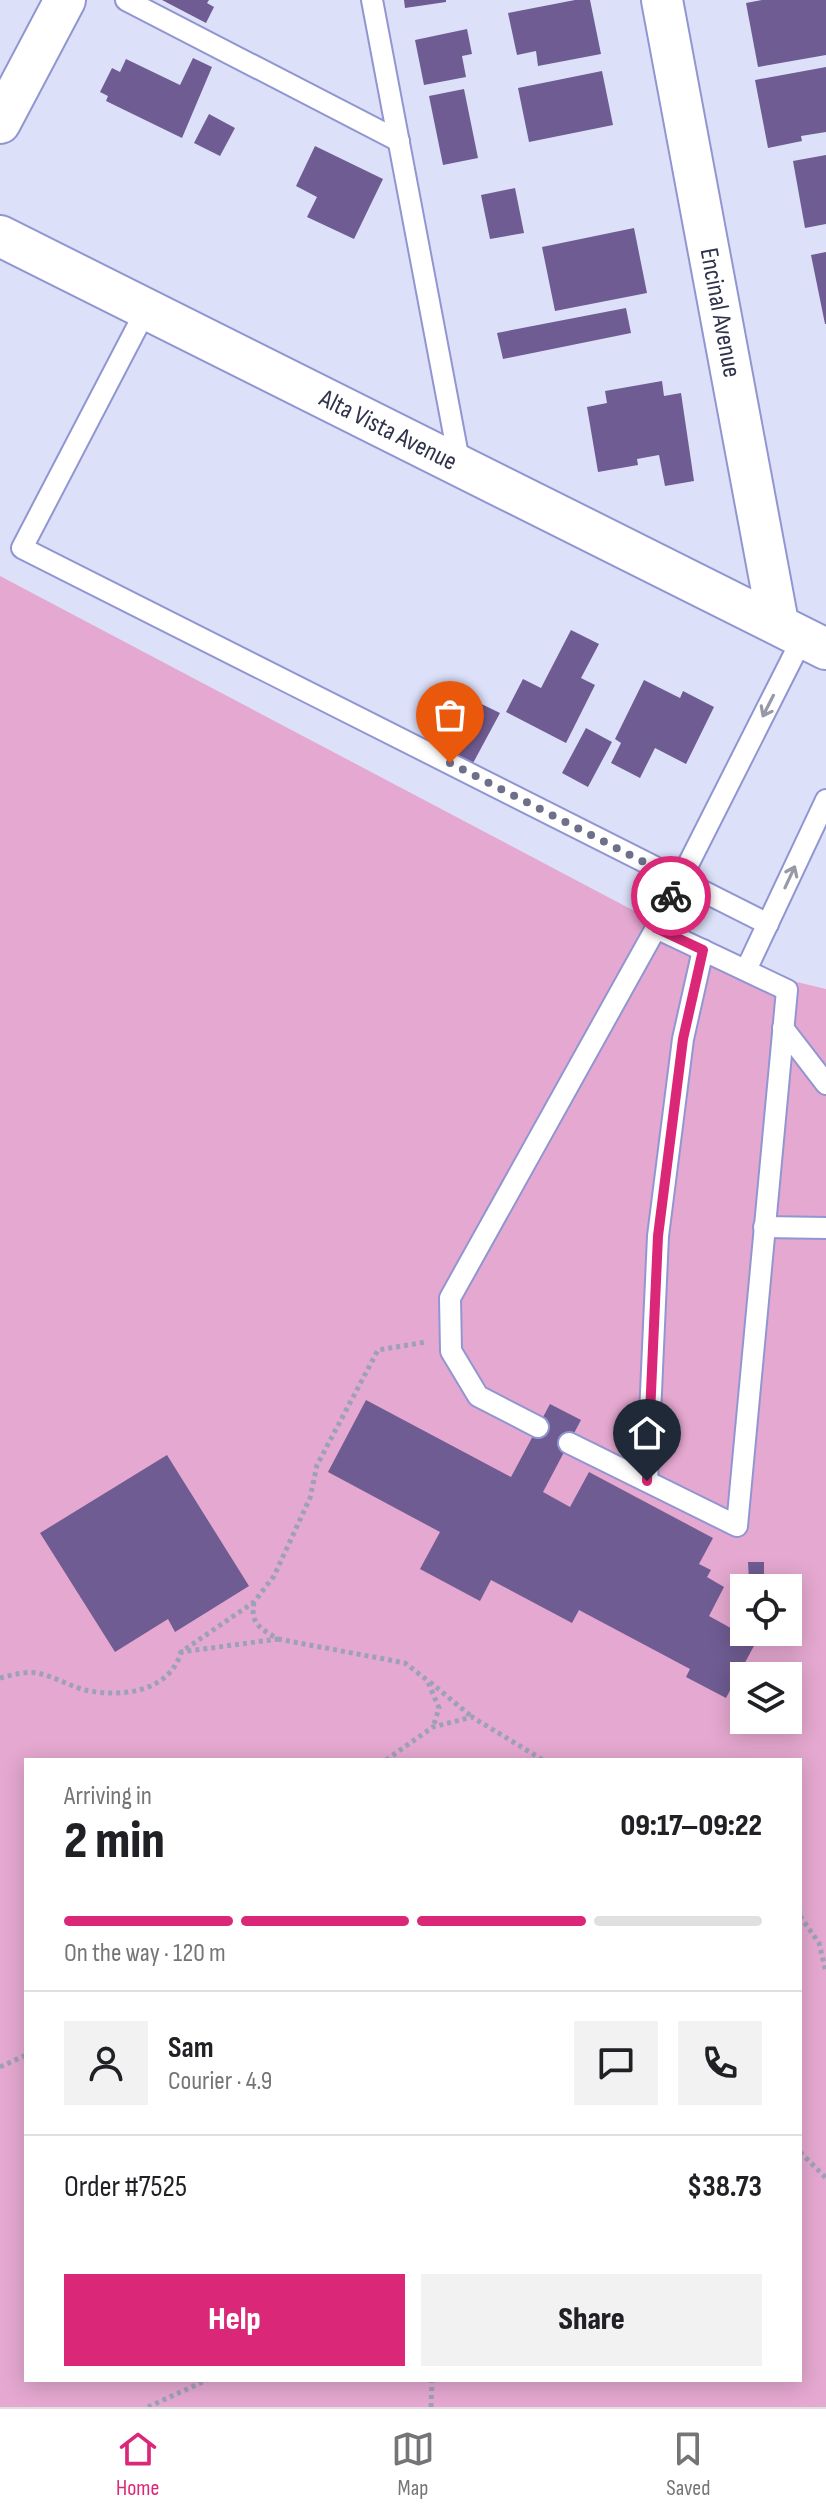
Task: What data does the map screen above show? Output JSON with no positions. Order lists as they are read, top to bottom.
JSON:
{
  "streets": {
    "street": ["Encinal Avenue", "Alta Vista Avenue"]
  },
  "crossings": [
    ["Encinal Avenue", "Alta Vista Avenue"]
  ],
  "page": {
    "heading": ["2 min", "Arriving in", "09:17–09:22"],
    "panel": [
      "Sam",
      "Courier · 4.9",
      "Order #7525",
      "$38.73"
    ],
    "bar": "On the way · 120 m",
    "buttons": ["Help", "Share"],
    "tabs": ["Home", "Map", "Saved"]
  }
}
